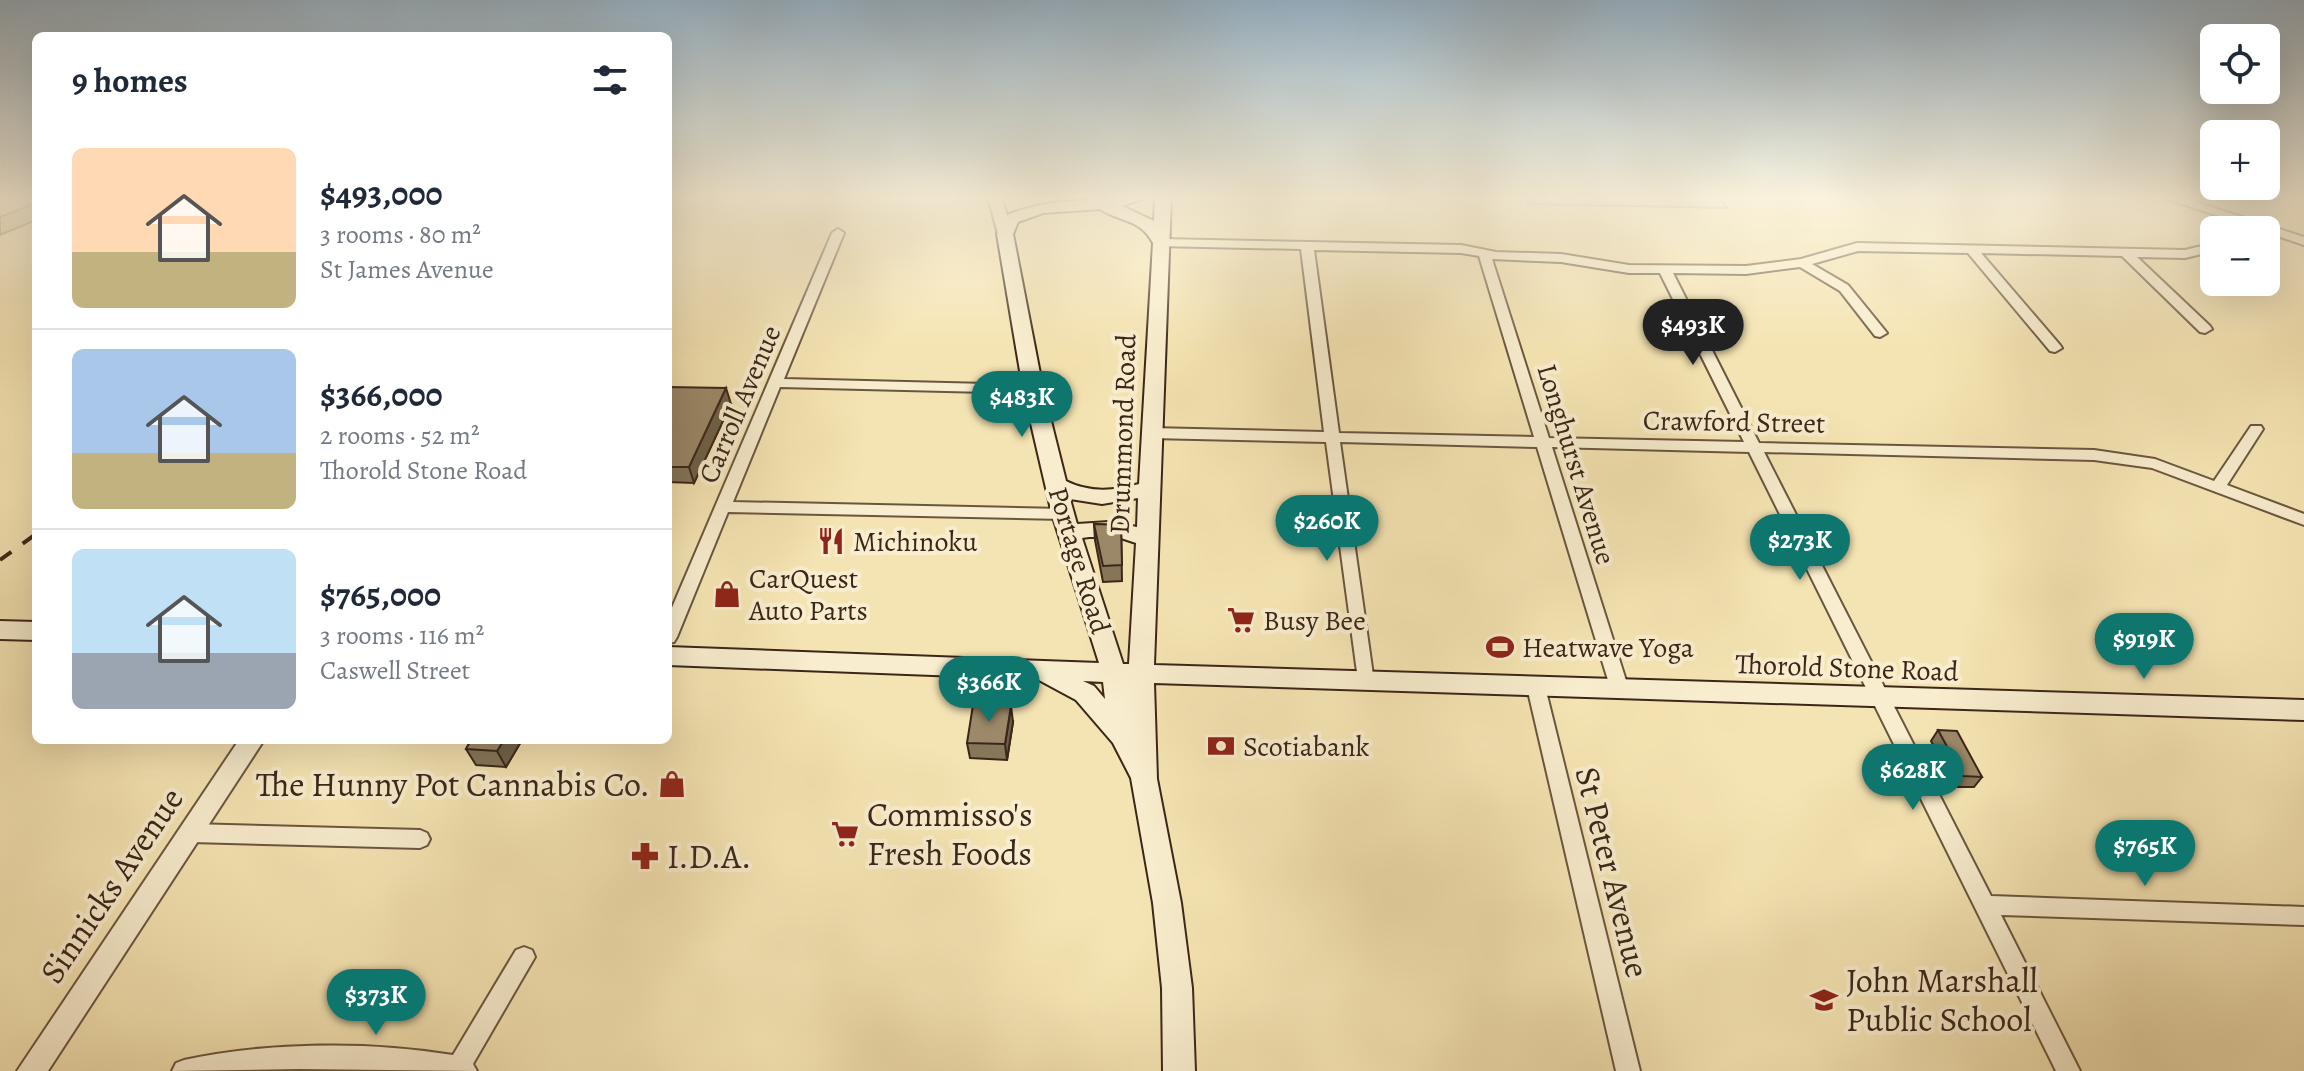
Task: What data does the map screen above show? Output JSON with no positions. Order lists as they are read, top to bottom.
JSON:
{
  "streets": {
    "main road": ["Drummond Road", "Portage Road", "Thorold Stone Road"],
    "street": [
      "Carroll Avenue",
      "Crawford Street",
      "Longhurst Avenue",
      "St Peter Avenue",
      "Sinnicks Avenue"
    ]
  },
  "crossings": [
    ["Crawford Street", "Drummond Road"],
    ["Crawford Street", "Longhurst Avenue"],
    ["Drummond Road", "Portage Road"],
    ["Drummond Road", "Thorold Stone Road"],
    ["Longhurst Avenue", "Thorold Stone Road"],
    ["Portage Road", "Thorold Stone Road"],
    ["Thorold Stone Road", "St Peter Avenue"]
  ],
  "places": {
    "restaurant": ["Michinoku"],
    "shop": ["CarQuest Auto Parts", "The Hunny Pot Cannabis Co."],
    "supermarket": ["Busy Bee", "Commisso's Fresh Foods"],
    "sports": ["Heatwave Yoga"],
    "bank": ["Scotiabank"],
    "pharmacy": ["I.D.A."],
    "school or university": ["John Marshall Public School"]
  },
  "page": {
    "map_buttons": ["+", "−"],
    "heading": "9 homes",
    "list": [
      {
        "name": "$493,000",
        "note": "3 rooms · 80 m² · St James Avenue"
      },
      {
        "name": "$366,000",
        "note": "2 rooms · 52 m² · Thorold Stone Road"
      },
      {
        "name": "$765,000",
        "note": "3 rooms · 116 m² · Caswell Street"
      }
    ],
    "price": [
      "$493K",
      "$483K",
      "$260K",
      "$273K",
      "$919K",
      "$366K",
      "$628K",
      "$765K",
      "$373K"
    ]
  }
}
